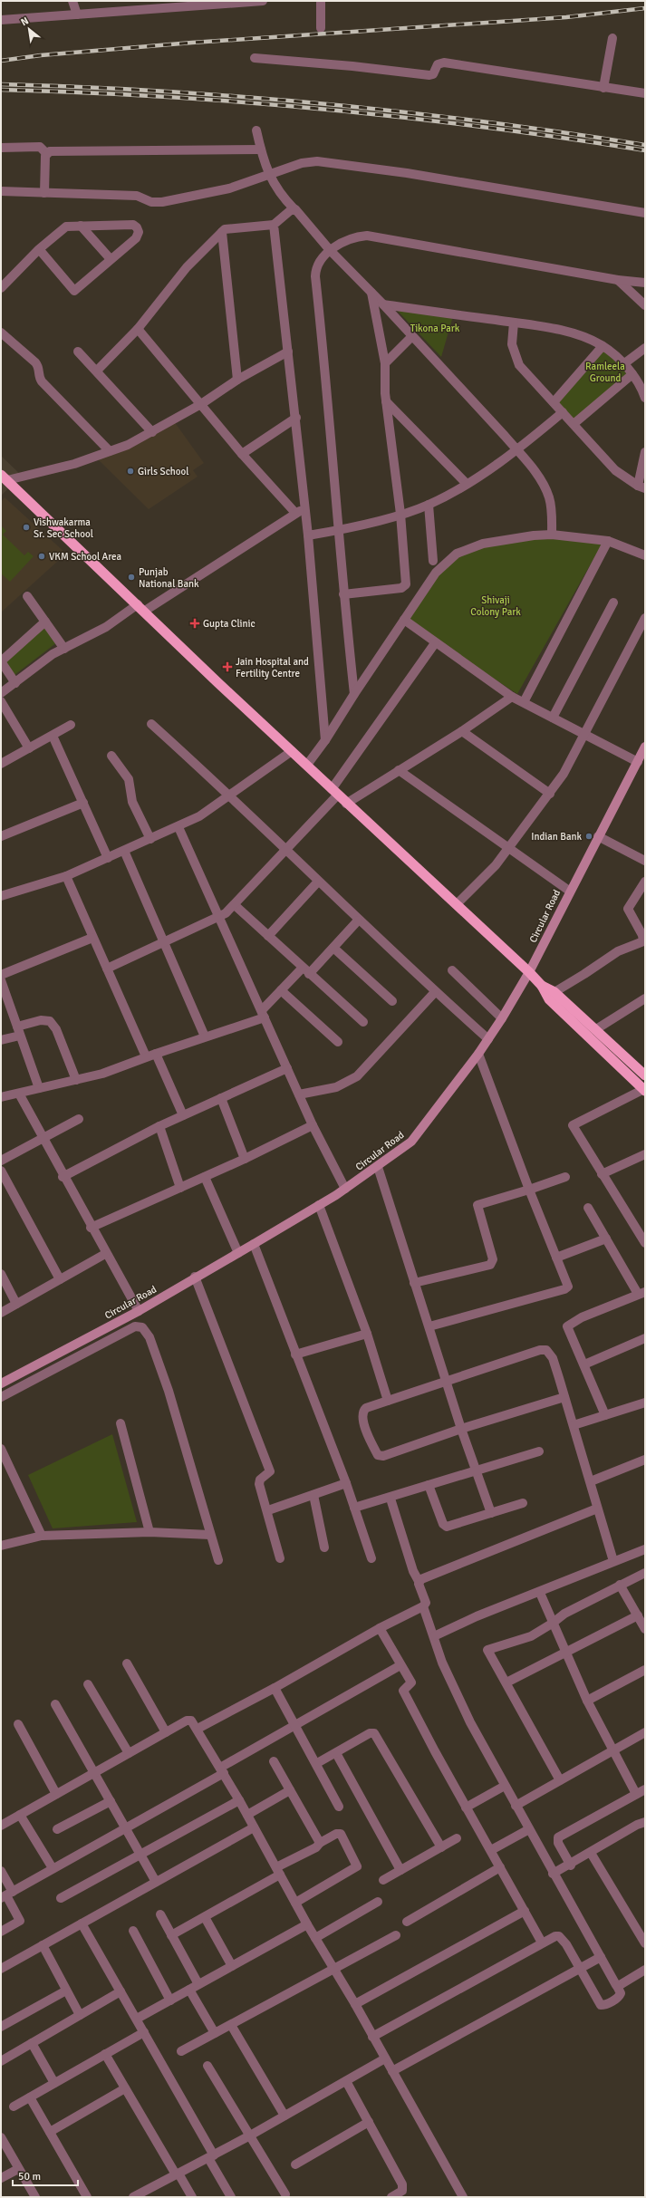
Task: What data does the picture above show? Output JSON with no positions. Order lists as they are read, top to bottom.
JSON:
{
  "streets": {
    "main road": ["Circular Road"]
  },
  "parks": ["Tikona Park", "Ramleela Ground", "Shivaji Colony Park"],
  "places": {
    "other": [
      "Girls School",
      "Vishwakarma Sr. Sec School",
      "VKM School Area",
      "Punjab National Bank",
      "Indian Bank"
    ],
    "health": ["Gupta Clinic", "Jain Hospital and Fertility Centre"]
  },
  "scale_bar": "50 m",
  "north": "top left"
}
